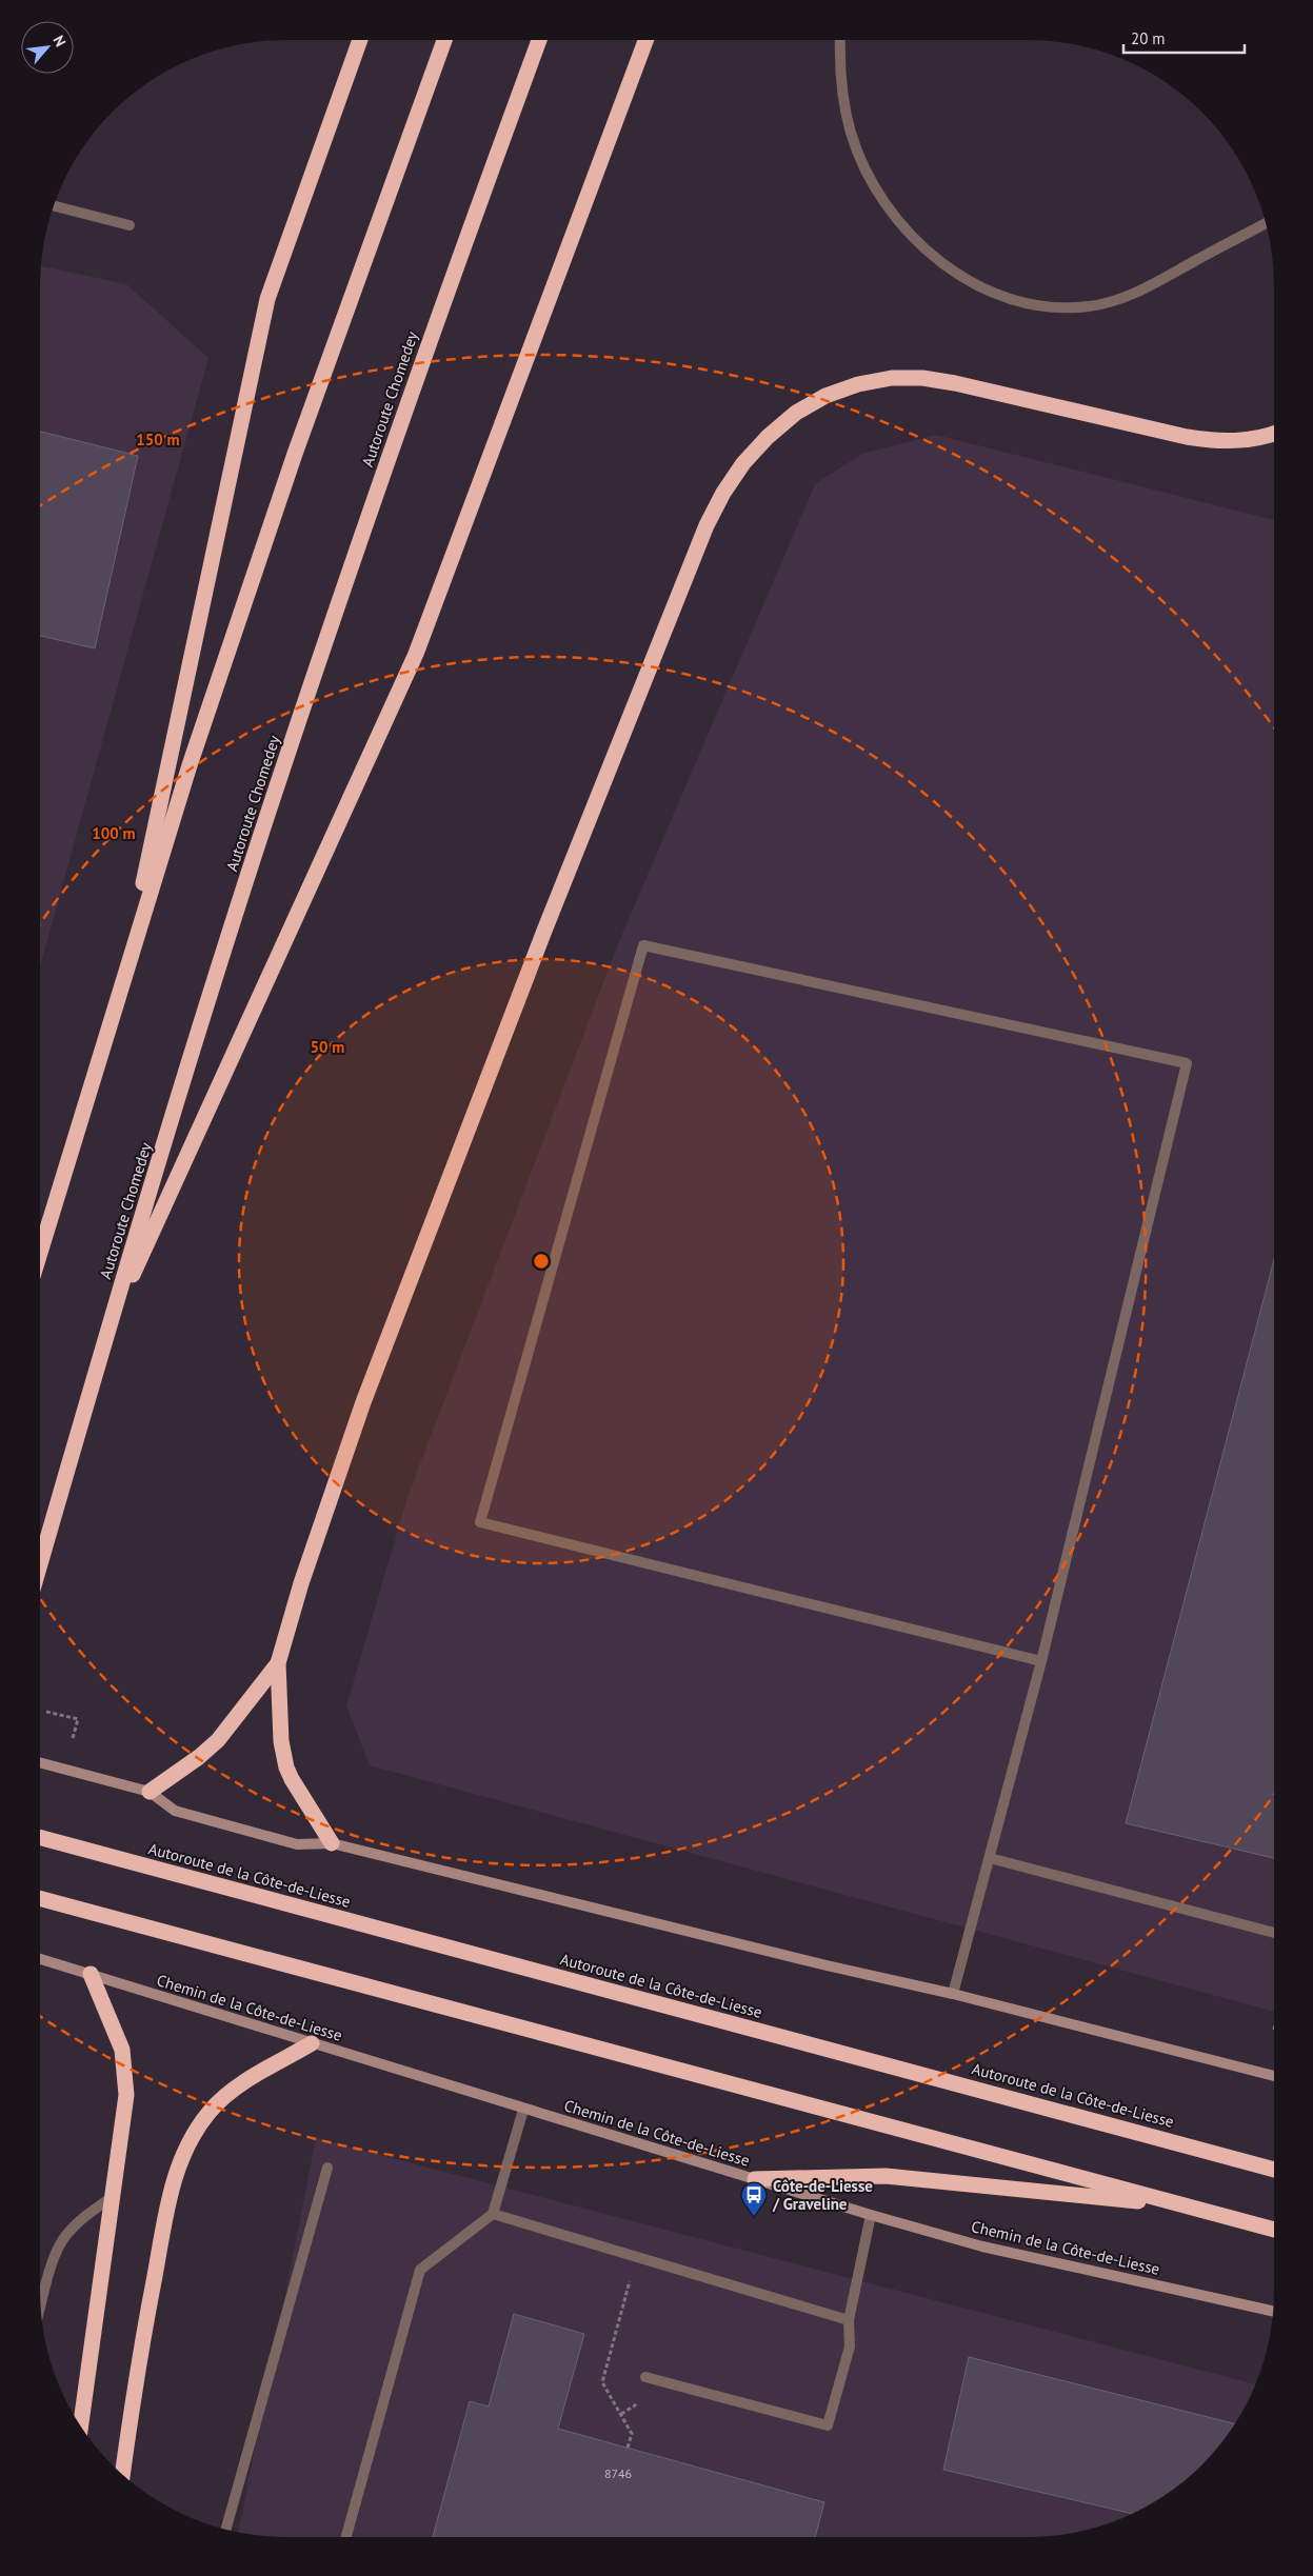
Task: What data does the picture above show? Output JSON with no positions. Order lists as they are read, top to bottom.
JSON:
{
  "streets": {
    "highway": ["Autoroute Chomedey", "Autoroute de la Côte-de-Liesse"],
    "main road": ["Chemin de la Côte-de-Liesse"]
  },
  "places": {
    "bus stop": ["Côte-de-Liesse / Graveline"]
  },
  "house_numbers": ["8746"],
  "scale_bar": "20 m",
  "north": "top right",
  "rings": ["150 m", "100 m", "50 m"]
}
